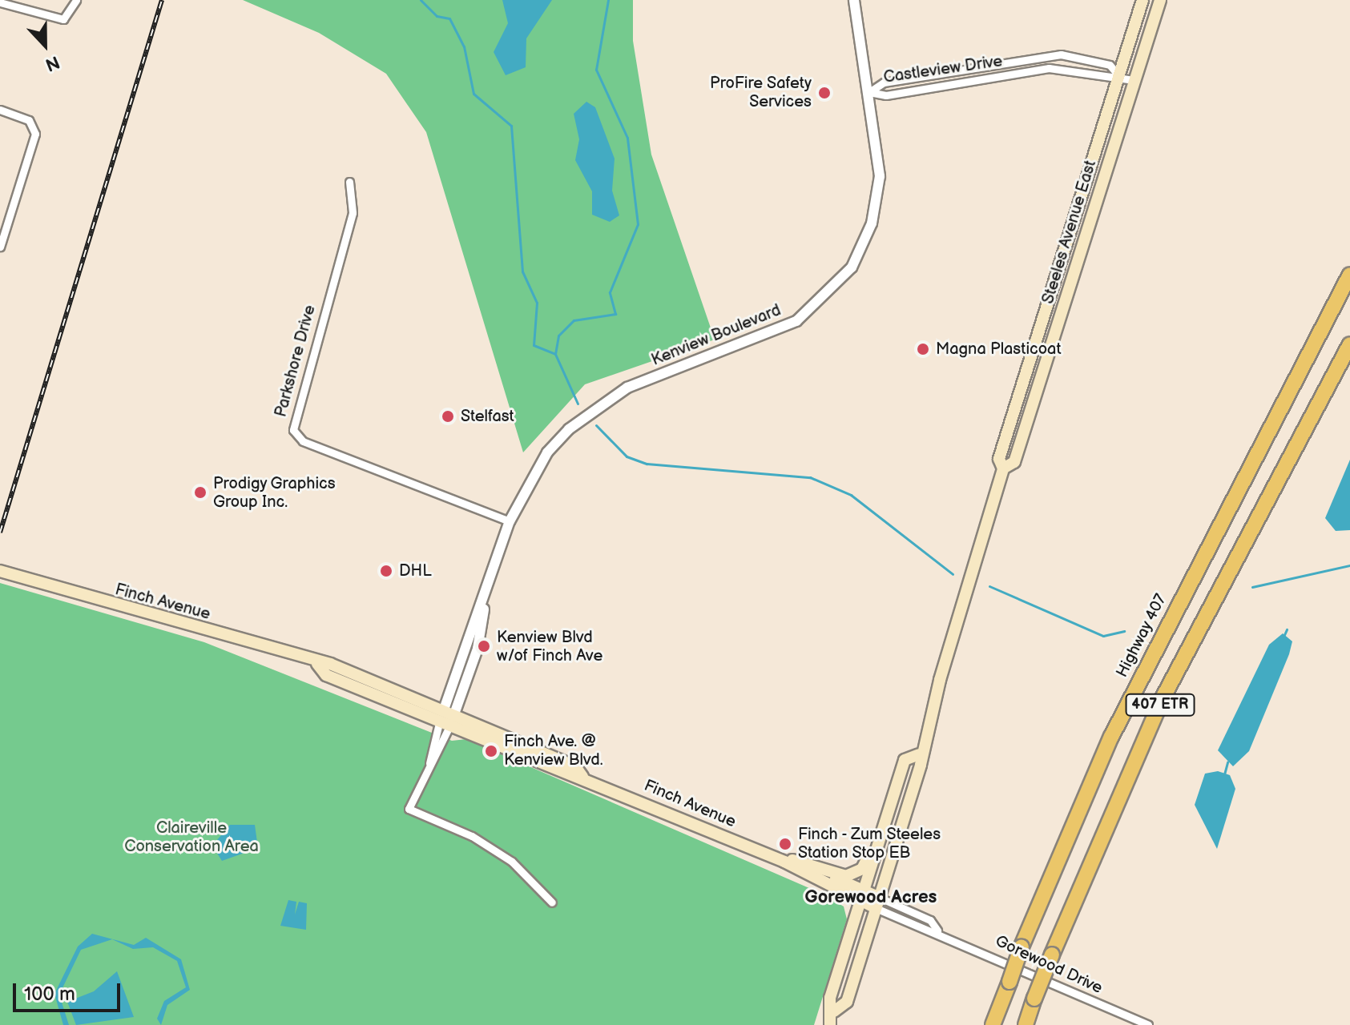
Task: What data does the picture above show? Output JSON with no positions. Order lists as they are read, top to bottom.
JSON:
{
  "streets": {
    "highway": ["Highway 407", "407 ETR"],
    "main road": ["Steeles Avenue East", "Finch Avenue"],
    "street": [
      "Castleview Drive",
      "Kenview Boulevard",
      "Parkshore Drive",
      "Gorewood Drive"
    ]
  },
  "crossings": [
    ["Castleview Drive", "Steeles Avenue East"],
    ["Castleview Drive", "Kenview Boulevard"],
    ["Steeles Avenue East", "Finch Avenue"],
    ["Steeles Avenue East", "Gorewood Drive"],
    ["Kenview Boulevard", "Parkshore Drive"],
    ["Kenview Boulevard", "Finch Avenue"],
    ["Finch Avenue", "Gorewood Drive"]
  ],
  "districts": ["Gorewood Acres"],
  "parks": ["Claireville Conservation Area"],
  "places": [
    "ProFire Safety Services",
    "Magna Plasticoat",
    "Stelfast",
    "Prodigy Graphics Group Inc.",
    "DHL",
    "Kenview Blvd w/of Finch Ave",
    "Finch Ave. @ Kenview Blvd.",
    "Finch - Zum Steeles Station Stop EB"
  ],
  "scale_bar": "100 m",
  "north": "bottom"
}
